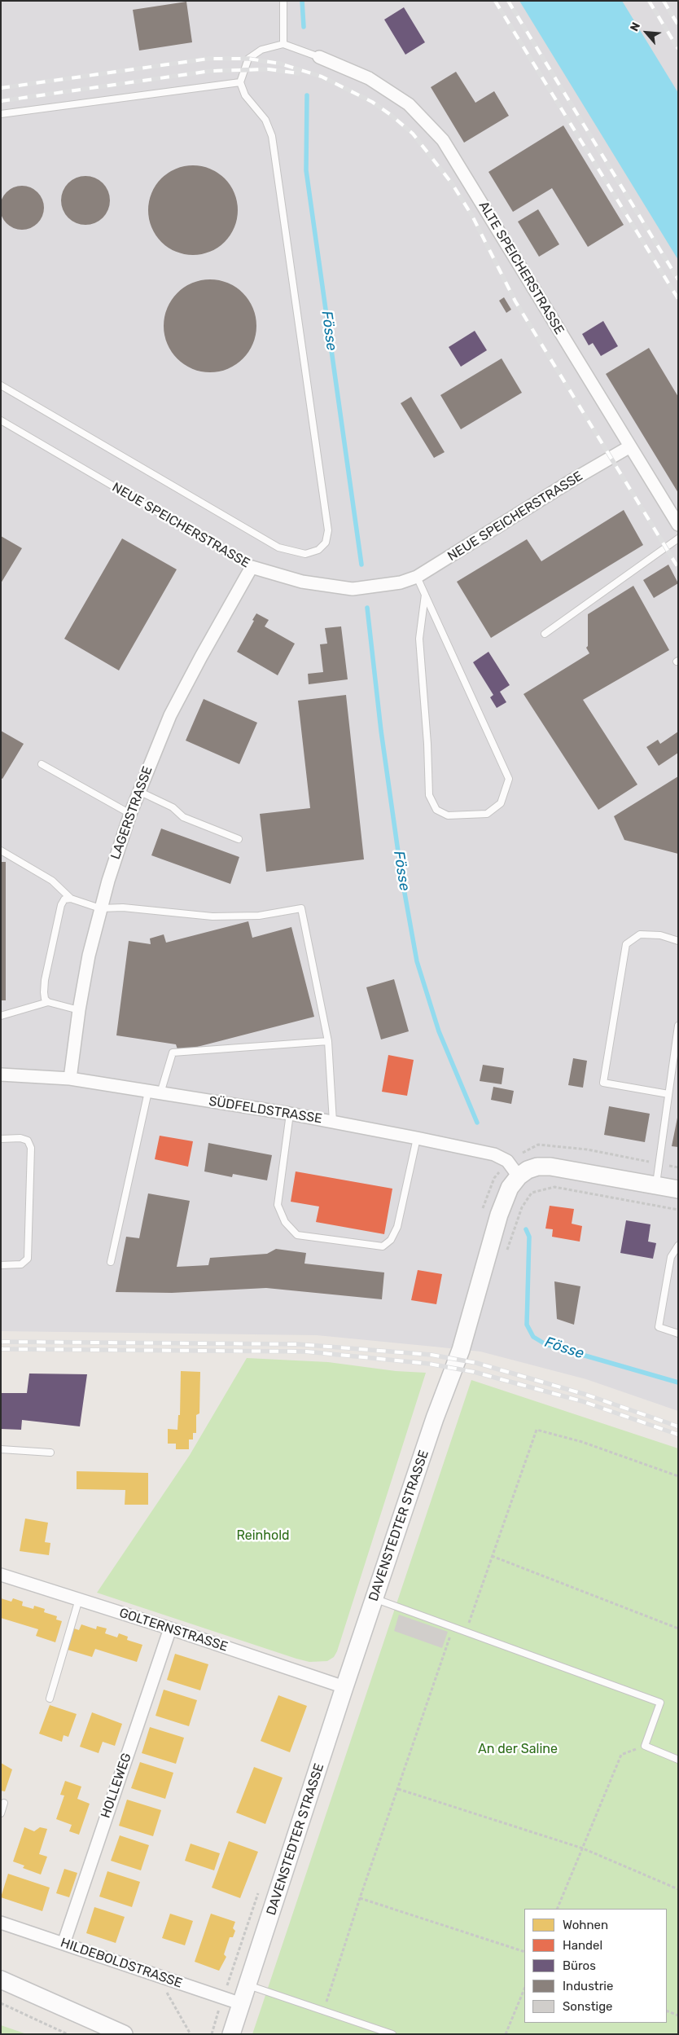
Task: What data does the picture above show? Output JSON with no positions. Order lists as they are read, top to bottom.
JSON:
{
  "streets": {
    "street": [
      "ALTE SPEICHERSTRASSE",
      "NEUE SPEICHERSTRASSE",
      "LAGERSTRASSE",
      "SÜDFELDSTRASSE",
      "DAVENSTEDTER STRASSE",
      "GOLTERNSTRASSE",
      "HOLLEWEG",
      "HILDEBOLDSTRASSE"
    ]
  },
  "crossings": [
    ["ALTE SPEICHERSTRASSE", "NEUE SPEICHERSTRASSE"],
    ["NEUE SPEICHERSTRASSE", "LAGERSTRASSE"],
    ["LAGERSTRASSE", "SÜDFELDSTRASSE"],
    ["SÜDFELDSTRASSE", "DAVENSTEDTER STRASSE"],
    ["DAVENSTEDTER STRASSE", "GOLTERNSTRASSE"],
    ["DAVENSTEDTER STRASSE", "HILDEBOLDSTRASSE"],
    ["GOLTERNSTRASSE", "HOLLEWEG"],
    ["HOLLEWEG", "HILDEBOLDSTRASSE"]
  ],
  "water": ["Fösse"],
  "parks": ["Reinhold", "An der Saline"],
  "legend": [
    "Wohnen",
    "Handel",
    "Büros",
    "Industrie",
    "Sonstige"
  ],
  "north": "top left"
}
